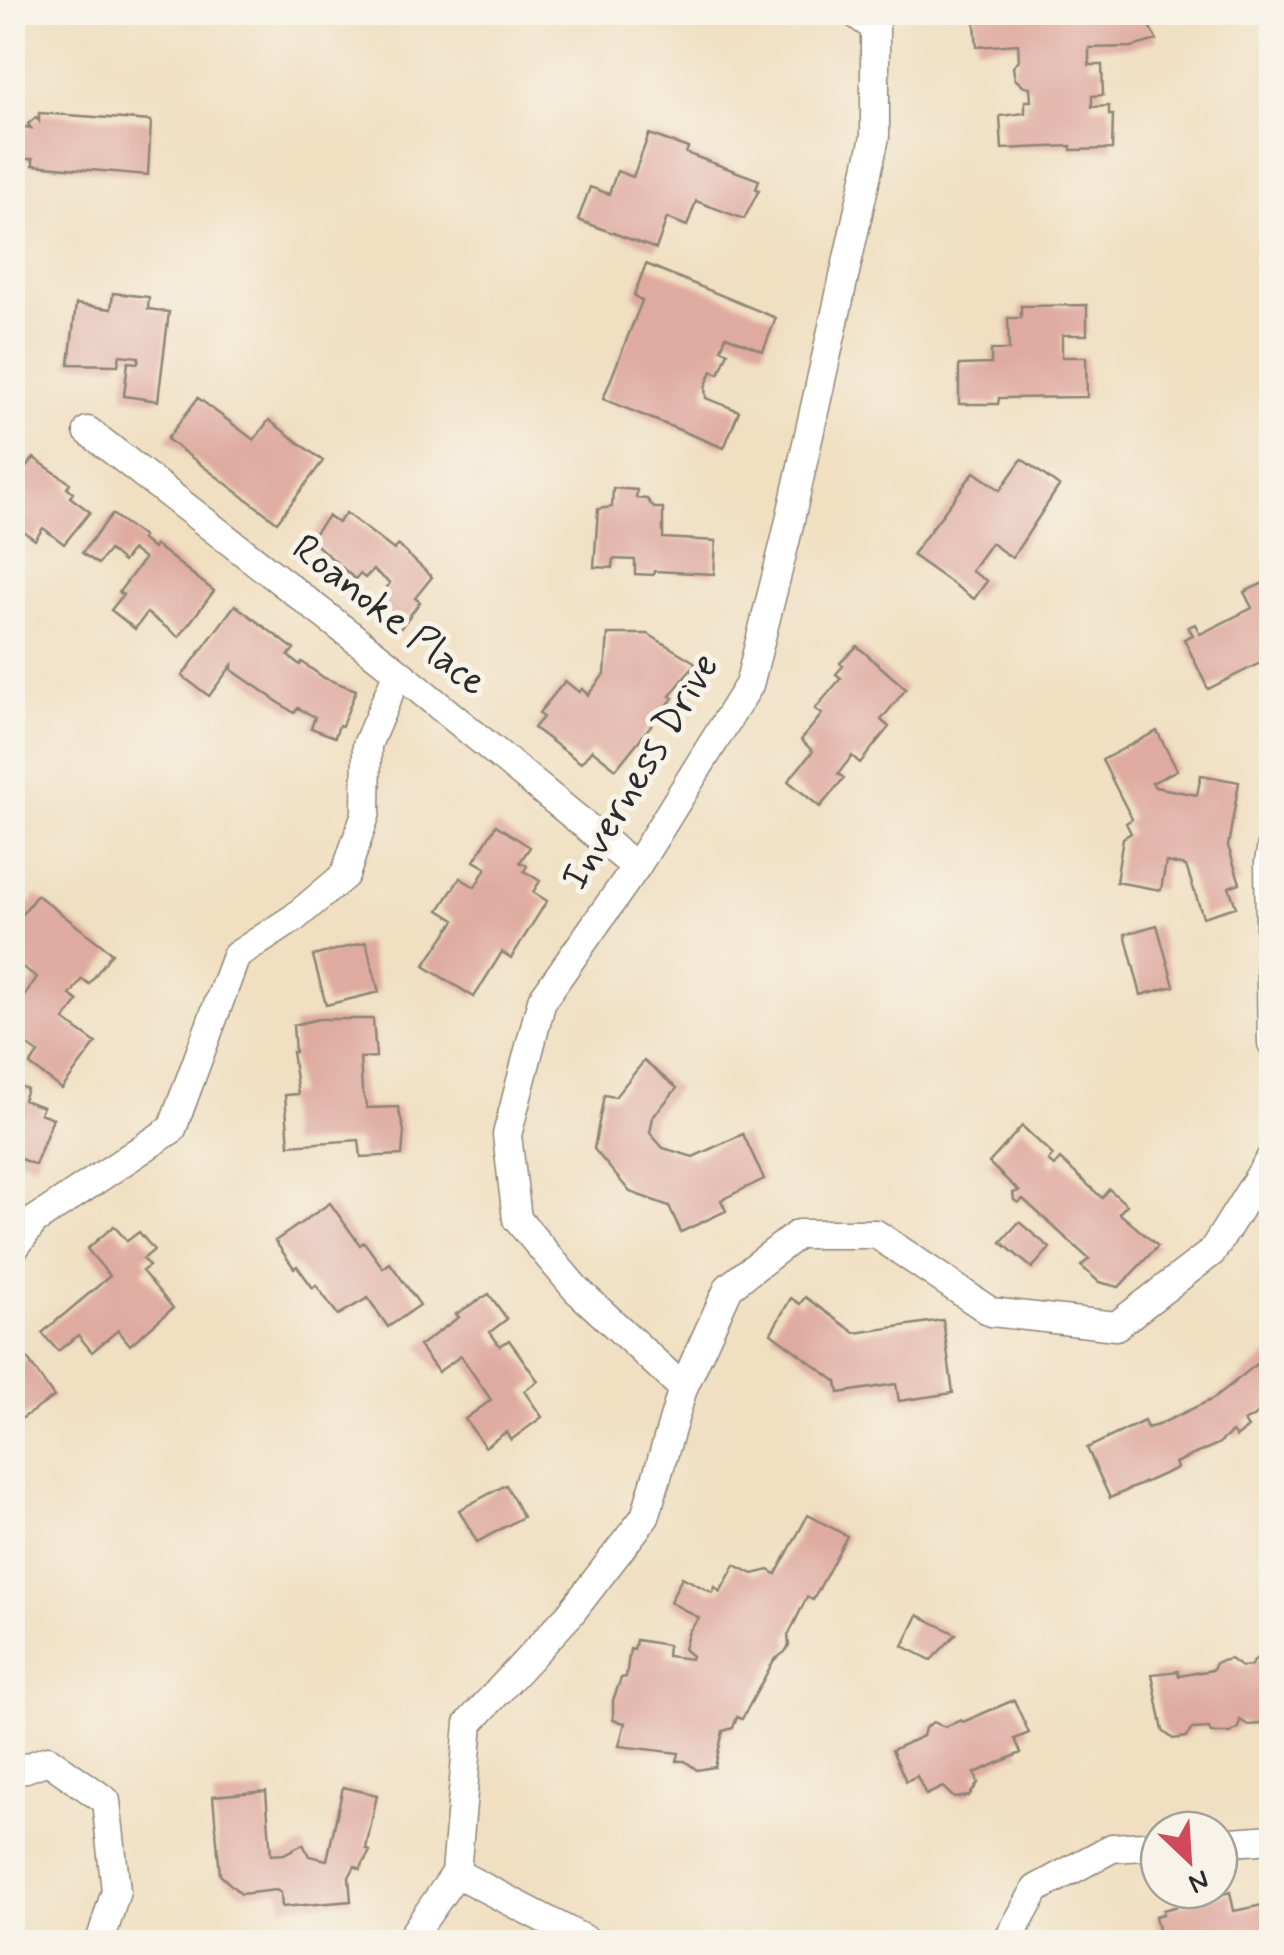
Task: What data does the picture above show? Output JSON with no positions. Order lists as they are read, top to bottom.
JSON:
{
  "streets": {
    "street": ["Roanoke Place", "Inverness Drive"]
  },
  "crossings": [
    ["Roanoke Place", "Inverness Drive"]
  ],
  "north": "bottom right"
}
